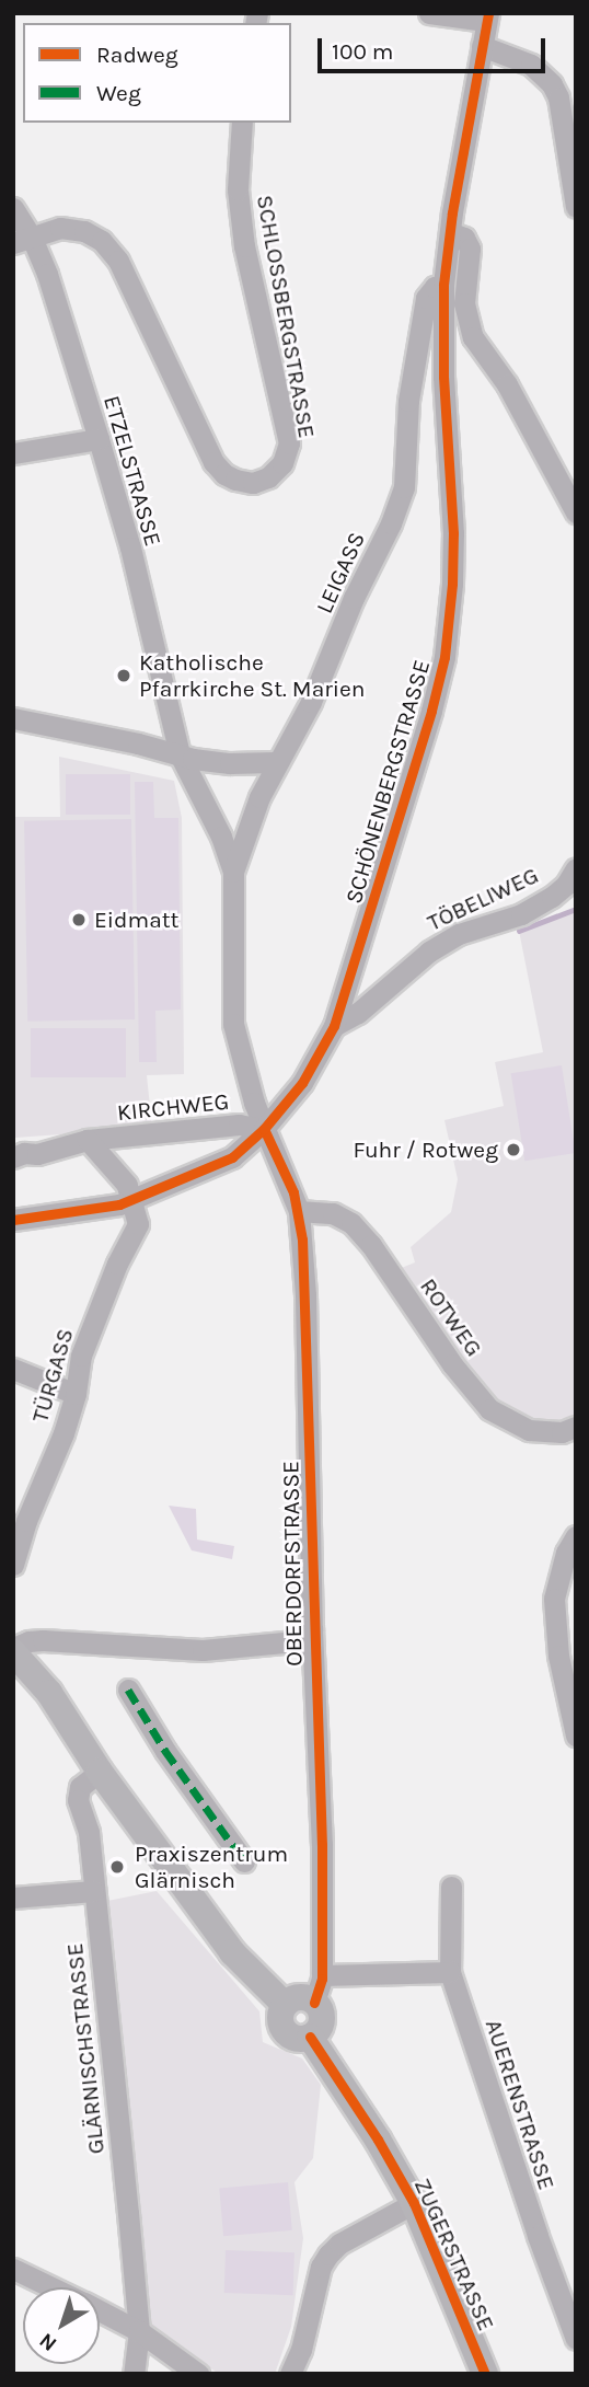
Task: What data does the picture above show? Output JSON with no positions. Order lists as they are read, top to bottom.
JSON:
{
  "streets": {
    "main road": ["ZUGERSTRASSE"],
    "street": [
      "SCHLOSSBERGSTRASSE",
      "ETZELSTRASSE",
      "LEIGASS",
      "SCHÖNENBERGSTRASSE",
      "TÖBELIWEG",
      "KIRCHWEG",
      "ROTWEG",
      "TÜRGASS",
      "OBERDORFSTRASSE",
      "GLÄRNISCHSTRASSE",
      "AUERENSTRASSE"
    ]
  },
  "crossings": [
    ["SCHLOSSBERGSTRASSE", "ETZELSTRASSE"],
    ["ETZELSTRASSE", "OBERDORFSTRASSE"],
    ["LEIGASS", "SCHÖNENBERGSTRASSE"],
    ["LEIGASS", "OBERDORFSTRASSE"],
    ["SCHÖNENBERGSTRASSE", "TÖBELIWEG"],
    ["SCHÖNENBERGSTRASSE", "KIRCHWEG"],
    ["SCHÖNENBERGSTRASSE", "TÜRGASS"],
    ["SCHÖNENBERGSTRASSE", "OBERDORFSTRASSE"],
    ["KIRCHWEG", "TÜRGASS"],
    ["KIRCHWEG", "OBERDORFSTRASSE"],
    ["ROTWEG", "OBERDORFSTRASSE"],
    ["OBERDORFSTRASSE", "ZUGERSTRASSE"],
    ["GLÄRNISCHSTRASSE", "ZUGERSTRASSE"]
  ],
  "places": [
    "Katholische Pfarrkirche St. Marien",
    "Eidmatt",
    "Fuhr / Rotweg",
    "Praxiszentrum Glärnisch"
  ],
  "legend": ["Radweg", "Weg"],
  "scale_bar": "100 m",
  "north": "bottom left"
}
